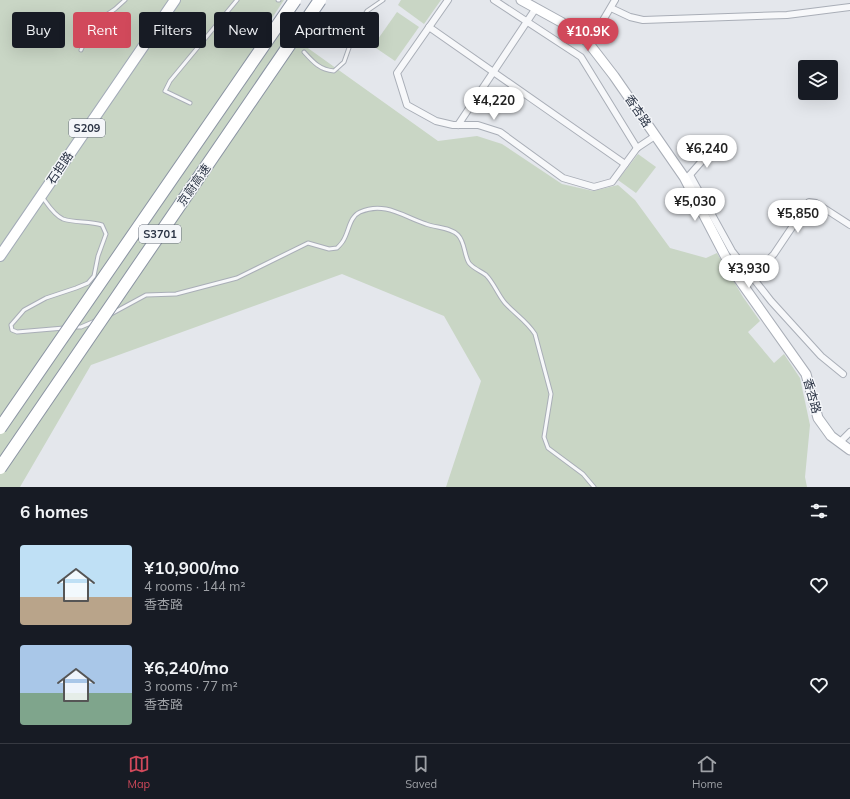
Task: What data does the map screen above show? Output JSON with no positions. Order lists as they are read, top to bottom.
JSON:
{
  "streets": {
    "highway": ["京蔚高速", "S3701"],
    "main road": ["S209", "石担路"],
    "street": ["香杏路"]
  },
  "page": {
    "chip": [
      "Buy",
      "Rent",
      "Filters",
      "New",
      "Apartment"
    ],
    "price": [
      "¥10.9K",
      "¥4,220",
      "¥6,240",
      "¥5,030",
      "¥5,850",
      "¥3,930"
    ],
    "heading": "6 homes",
    "list": [
      {
        "name": "¥10,900/mo",
        "note": "4 rooms · 144 m² · 香杏路"
      },
      {
        "name": "¥6,240/mo",
        "note": "3 rooms · 77 m² · 香杏路"
      }
    ],
    "tabs": ["Map", "Saved", "Home"]
  }
}
